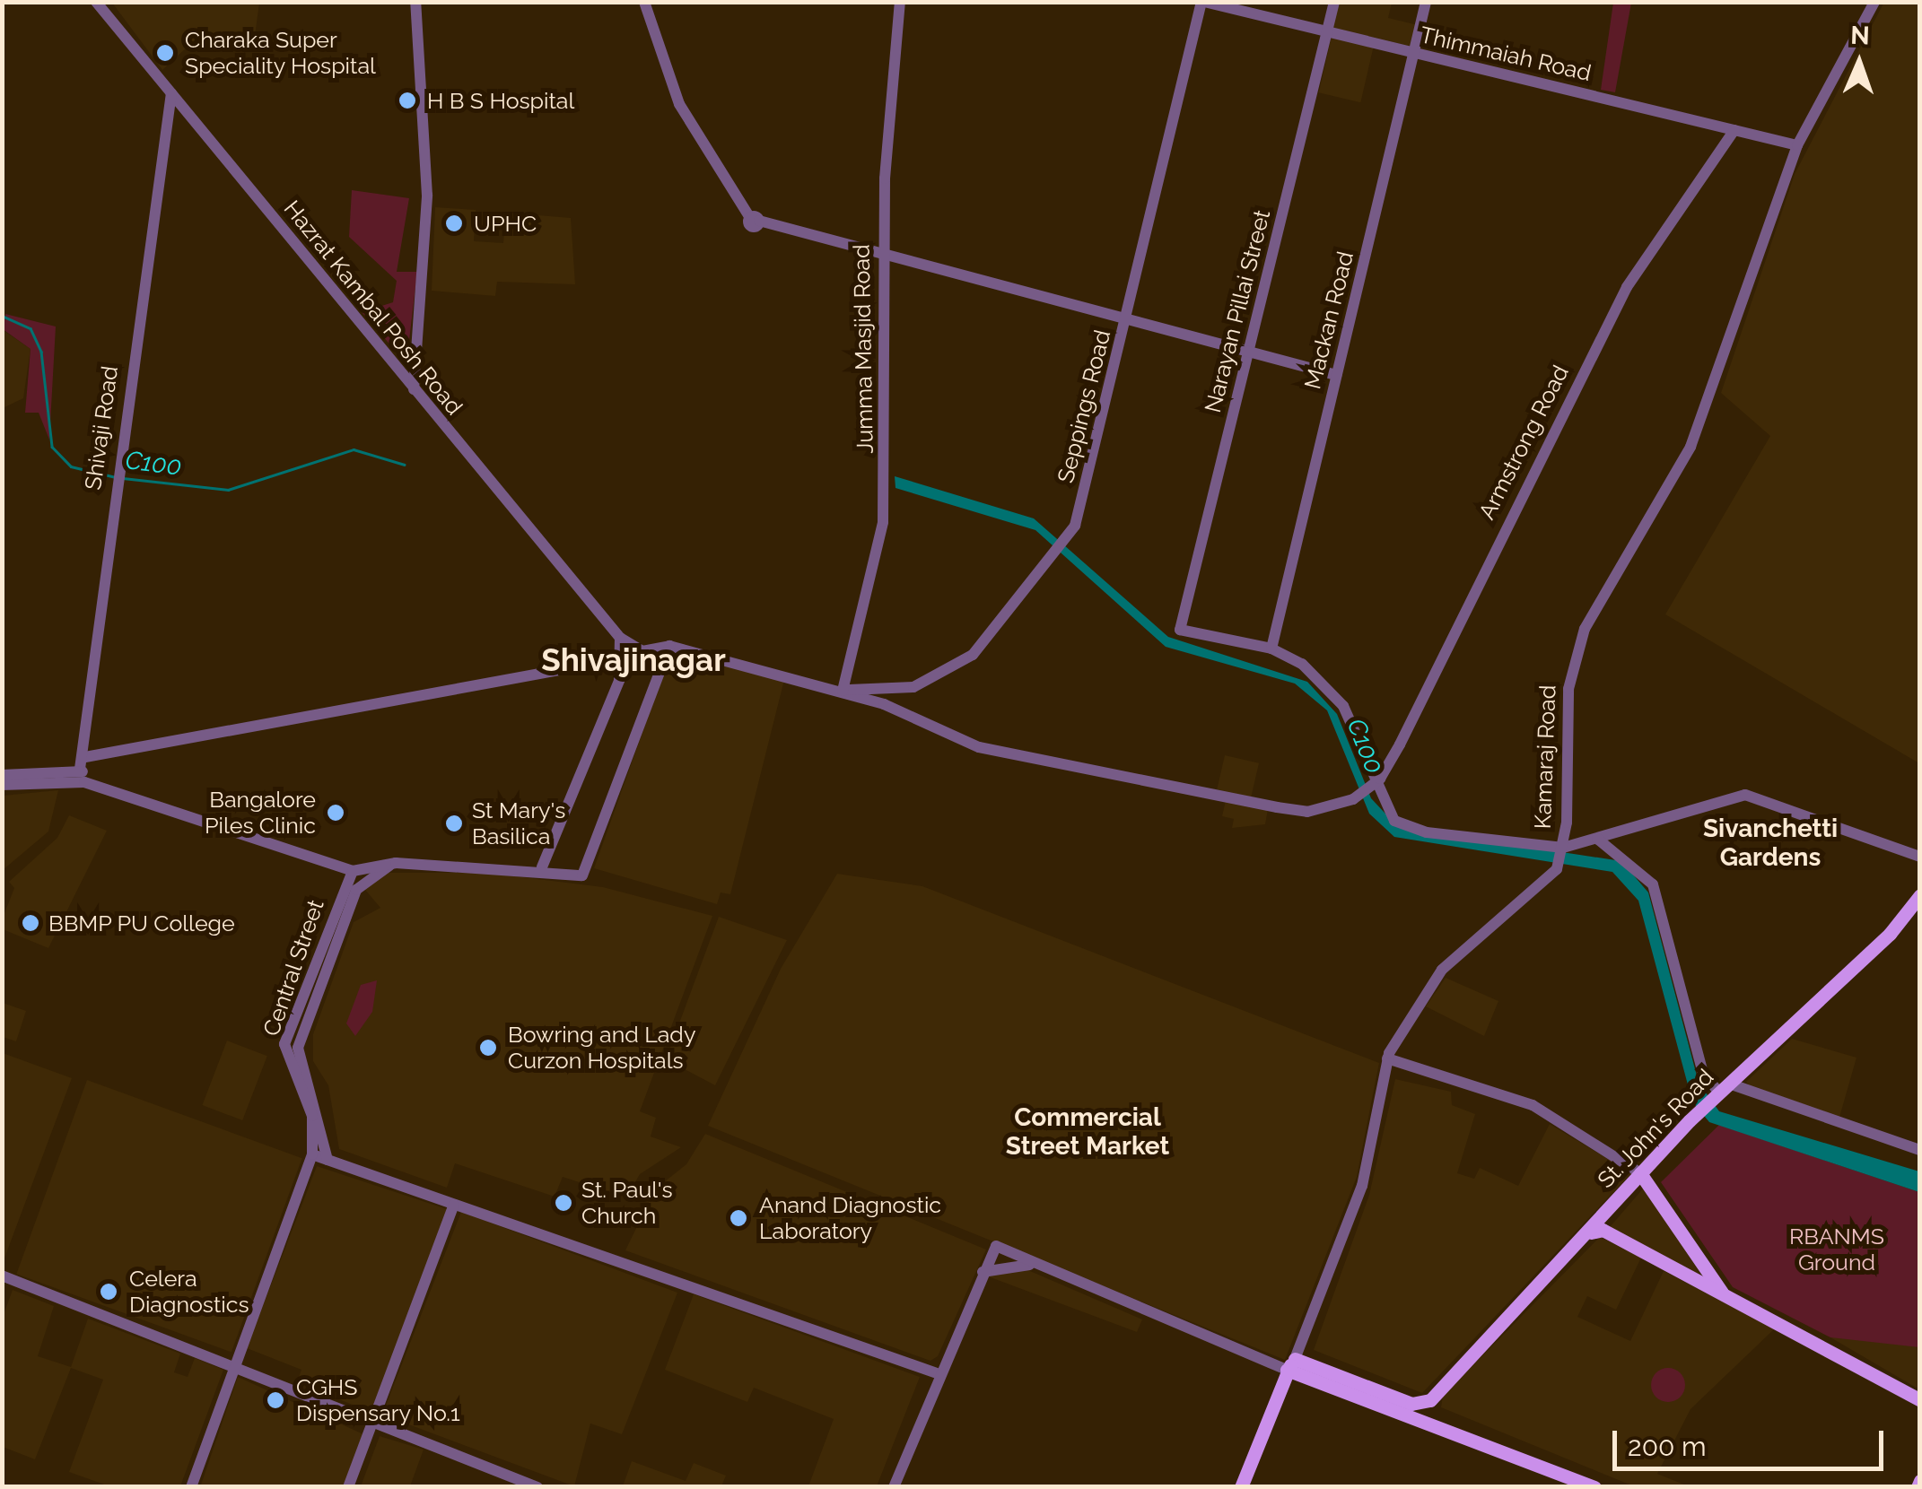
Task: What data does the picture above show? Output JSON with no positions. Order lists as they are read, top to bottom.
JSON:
{
  "streets": {
    "main road": ["Kamaraj Road", "St. John's Road"],
    "street": [
      "Thimmaiah Road",
      "Hazrat Kambal Posh Road",
      "Narayan Pillai Street",
      "Mackan Road",
      "Jumma Masjid Road",
      "Seppings Road",
      "Shivaji Road",
      "Armstrong Road",
      "Central Street"
    ]
  },
  "crossings": [
    ["Thimmaiah Road", "Narayan Pillai Street"],
    ["Thimmaiah Road", "Mackan Road"],
    ["Thimmaiah Road", "Seppings Road"],
    ["Thimmaiah Road", "Armstrong Road"],
    ["Thimmaiah Road", "Kamaraj Road"],
    ["Hazrat Kambal Posh Road", "Shivaji Road"],
    ["Narayan Pillai Street", "Mackan Road"],
    ["Jumma Masjid Road", "Seppings Road"]
  ],
  "districts": ["Shivajinagar", "Sivanchetti Gardens", "Commercial Street Market"],
  "water": ["C100"],
  "parks": ["RBANMS Ground"],
  "places": [
    "Charaka Super Speciality Hospital",
    "H B S Hospital",
    "UPHC",
    "Bangalore Piles Clinic",
    "St Mary's Basilica",
    "BBMP PU College",
    "Bowring and Lady Curzon Hospitals",
    "St. Paul's Church",
    "Anand Diagnostic Laboratory",
    "Celera Diagnostics",
    "CGHS Dispensary No.1"
  ],
  "scale_bar": "200 m",
  "north": "top"
}
